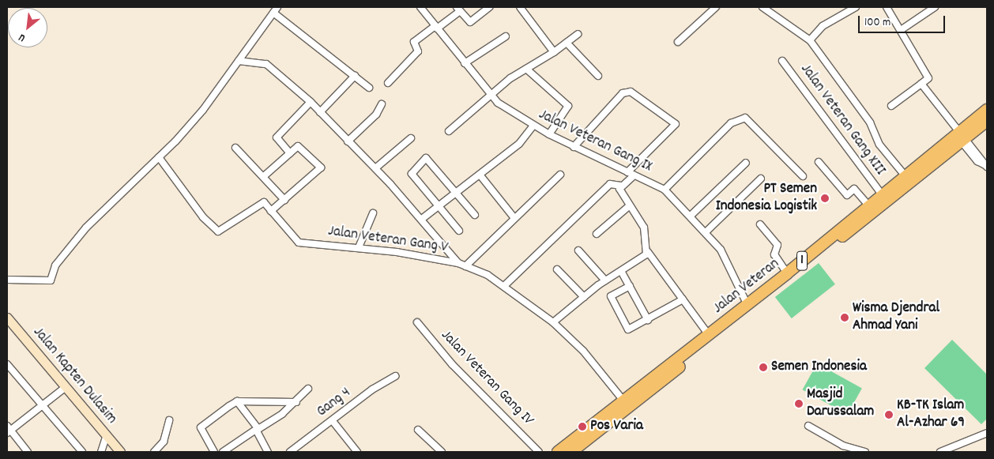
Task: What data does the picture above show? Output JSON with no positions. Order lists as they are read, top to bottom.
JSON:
{
  "streets": {
    "highway": ["1", "Jalan Veteran"],
    "main road": ["Jalan Kapten Dulasim"],
    "street": [
      "Jalan Veteran Gang XIII",
      "Jalan Veteran Gang IX",
      "Jalan Veteran Gang V",
      "Jalan Veteran Gang IV",
      "Gang 4"
    ]
  },
  "crossings": [
    ["Jalan Veteran Gang XIII", "Jalan Veteran"],
    ["Jalan Veteran Gang IX", "Jalan Veteran"],
    ["Jalan Veteran Gang V", "Jalan Veteran"]
  ],
  "places": [
    "PT Semen Indonesia Logistik",
    "Wisma Djendral Ahmad Yani",
    "Semen Indonesia",
    "Masjid Darussalam",
    "KB-TK Islam Al-Azhar 69",
    "Pos Varia"
  ],
  "scale_bar": "100 m",
  "north": "bottom left"
}
